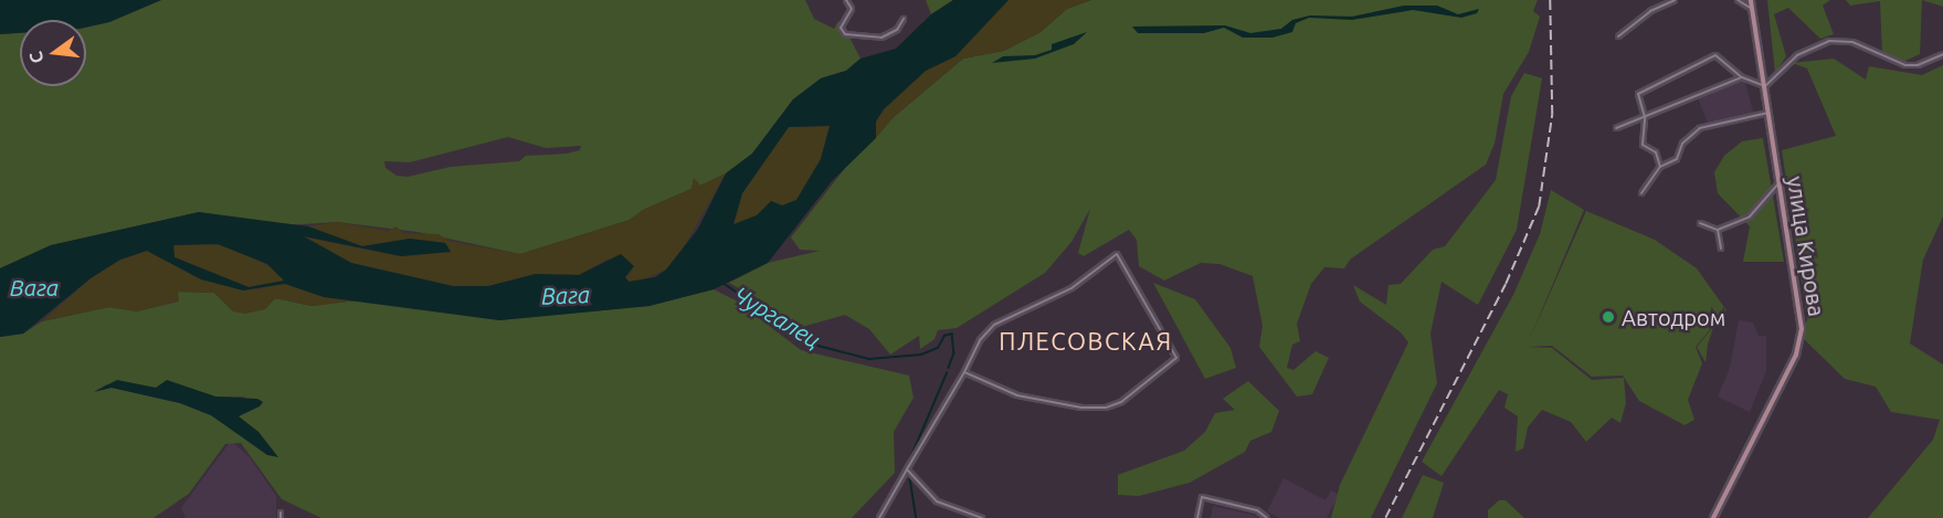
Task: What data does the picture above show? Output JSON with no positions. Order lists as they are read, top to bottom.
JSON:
{
  "streets": {
    "main road": ["улица Кирова"]
  },
  "districts": ["ПЛЕСОВСКАЯ"],
  "water": ["Вага", "Чургалец"],
  "places": ["Автодром"],
  "north": "left"
}
